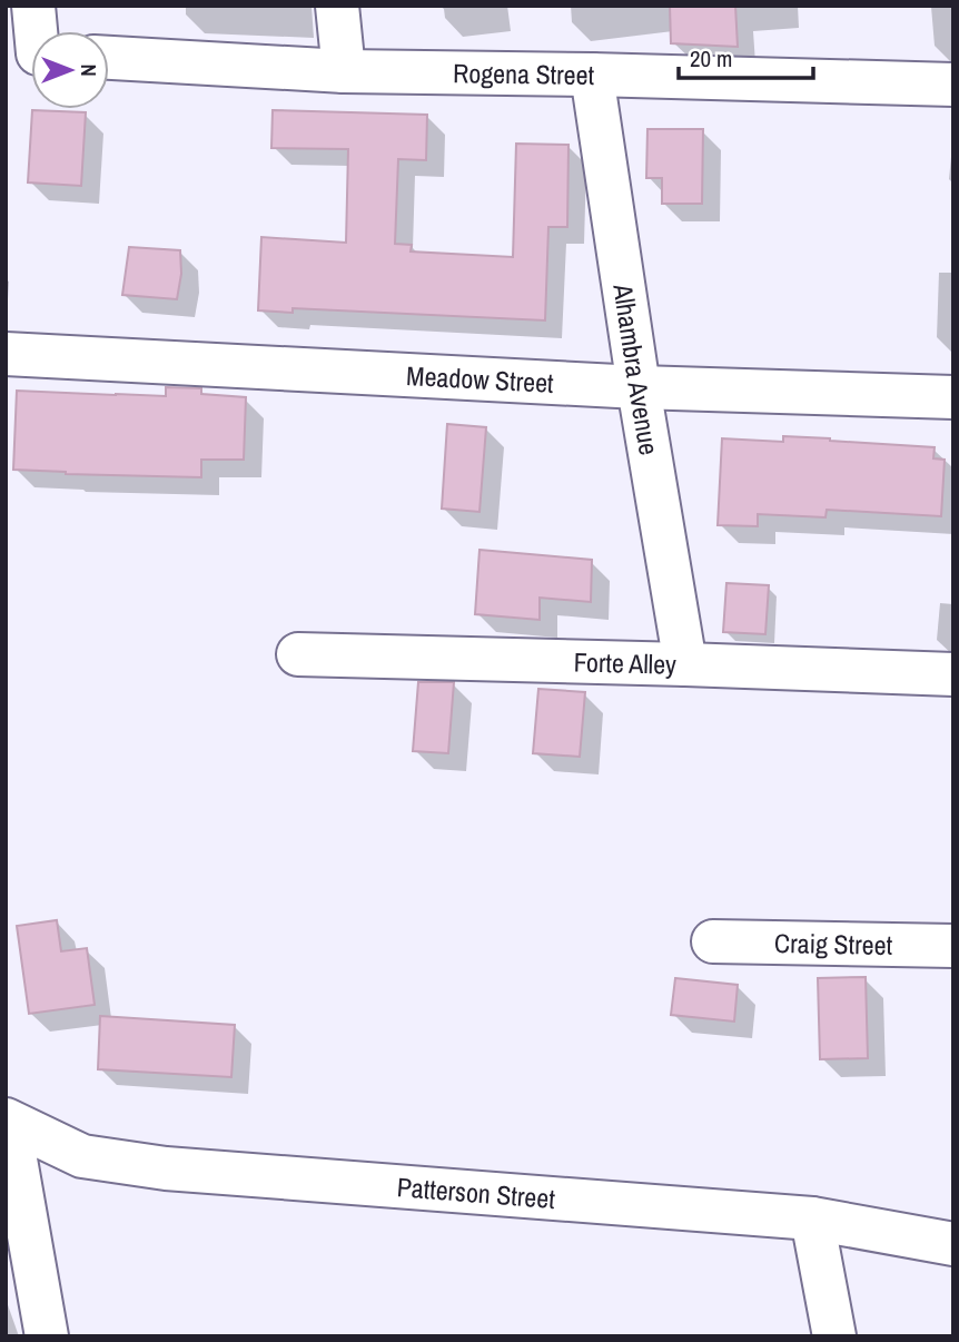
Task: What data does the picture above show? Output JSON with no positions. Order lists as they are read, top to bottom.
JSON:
{
  "streets": {
    "street": [
      "Rogena Street",
      "Alhambra Avenue",
      "Meadow Street",
      "Forte Alley",
      "Craig Street",
      "Patterson Street"
    ]
  },
  "crossings": [
    ["Rogena Street", "Alhambra Avenue"],
    ["Alhambra Avenue", "Meadow Street"],
    ["Alhambra Avenue", "Forte Alley"]
  ],
  "scale_bar": "20 m",
  "north": "right"
}
